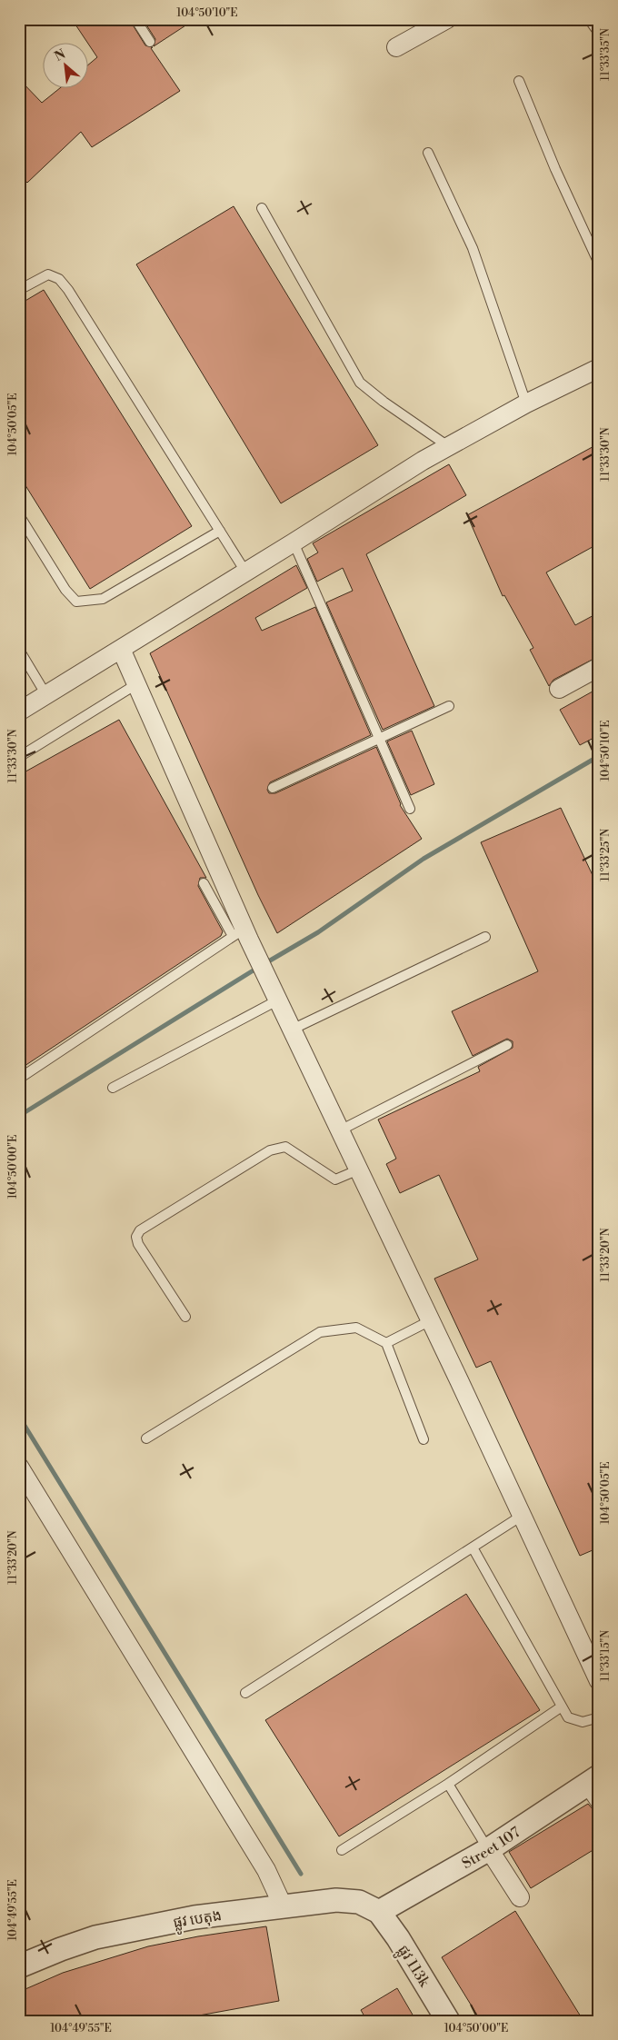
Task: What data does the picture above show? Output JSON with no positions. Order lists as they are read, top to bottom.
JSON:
{
  "streets": {
    "street": ["Street 107", "ផ្លូវ បេតុង", "ផ្លូវ 113k"]
  },
  "crossings": [
    ["Street 107", "ផ្លូវ បេតុង"],
    ["Street 107", "ផ្លូវ 113k"],
    ["ផ្លូវ បេតុង", "ផ្លូវ 113k"]
  ],
  "north": "top left",
  "coordinates": [
    "104°50'10\"E",
    "11°33'35\"N",
    "104°50'05\"E",
    "11°33'30\"N",
    "11°33'25\"N",
    "104°50'00\"E",
    "11°33'20\"N",
    "11°33'15\"N",
    "104°49'55\"E"
  ]
}
